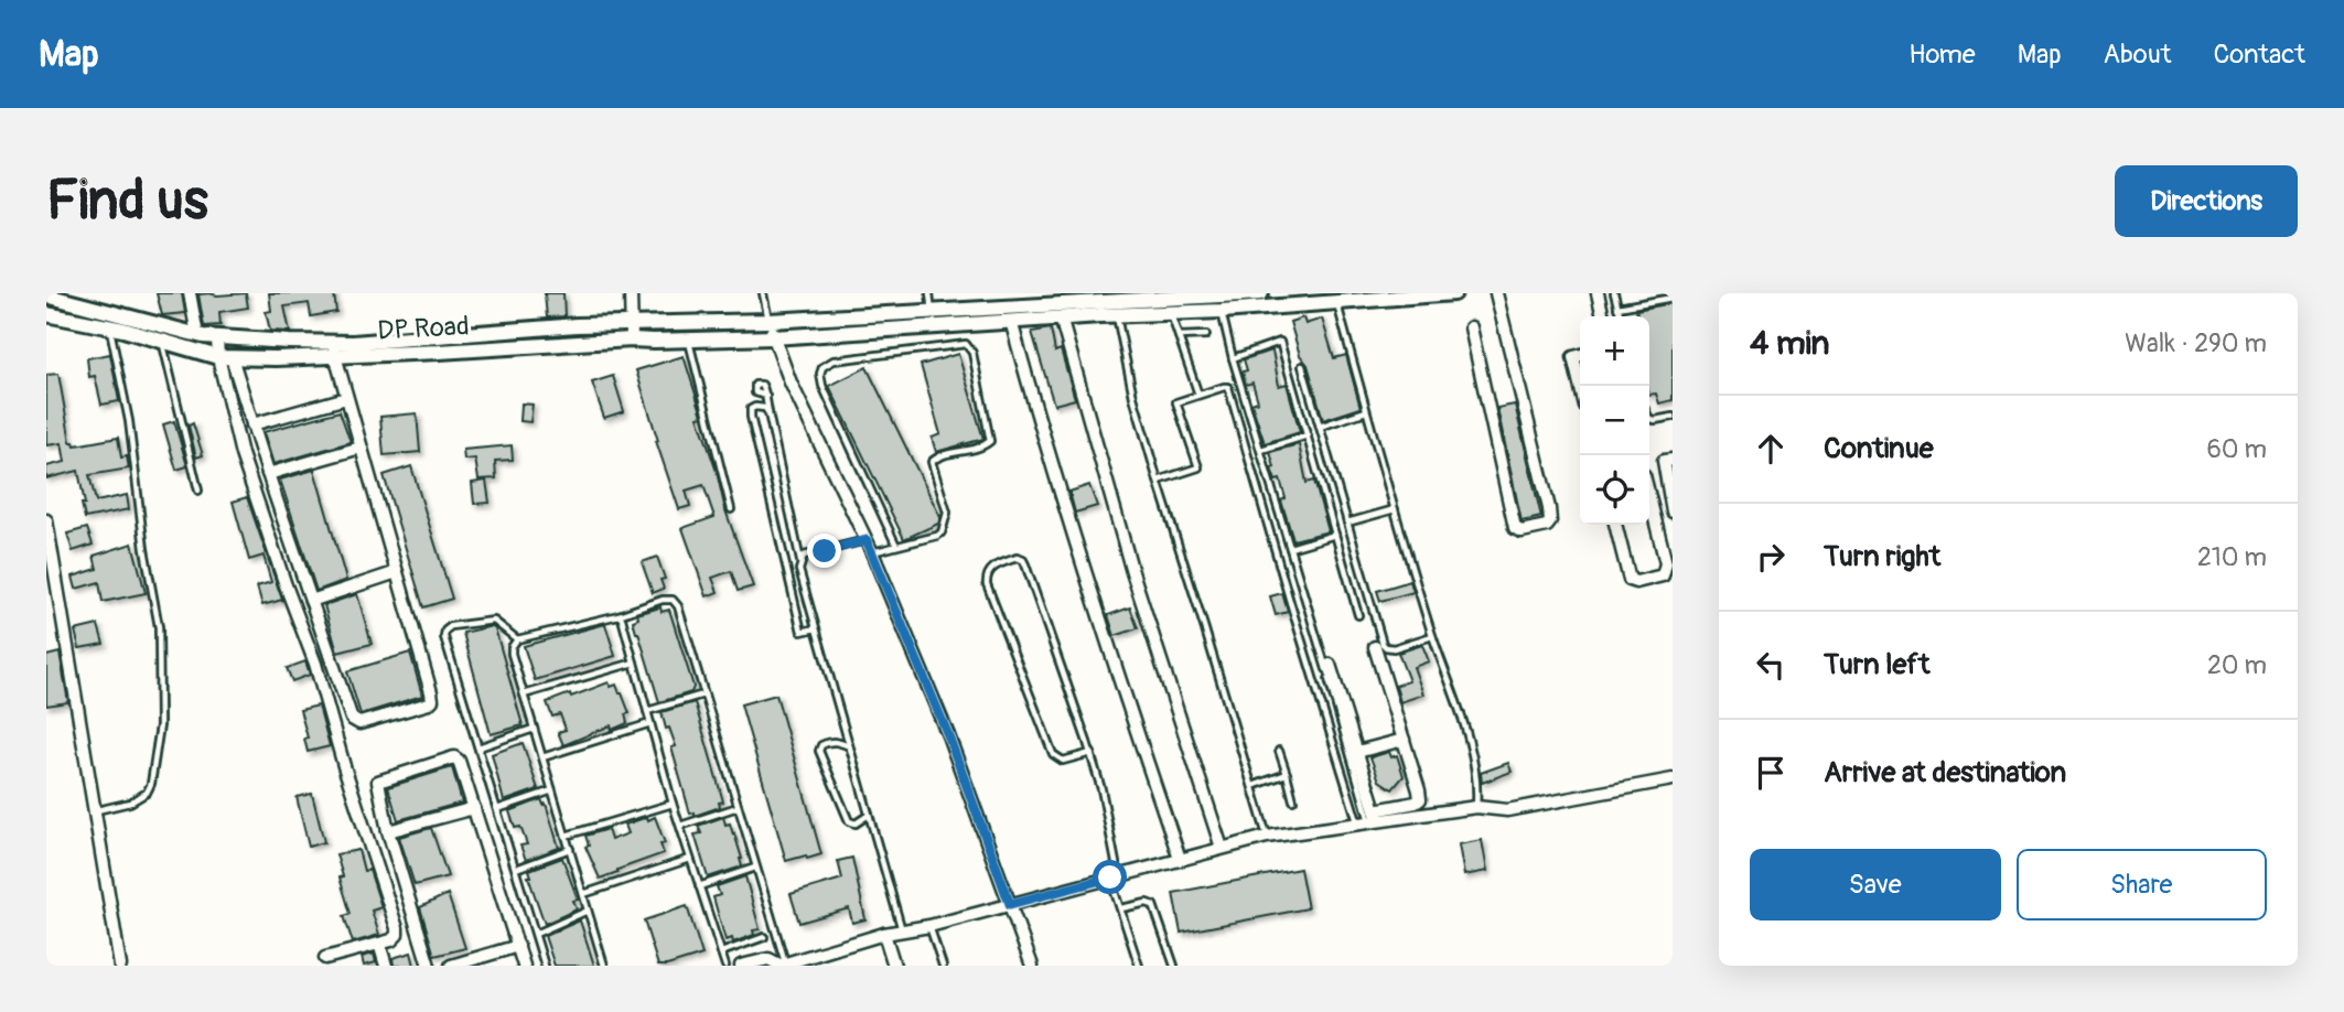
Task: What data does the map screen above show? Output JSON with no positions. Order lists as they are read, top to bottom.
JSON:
{
  "streets": {
    "street": ["DP Road"]
  },
  "page": {
    "header": "Map",
    "nav": [
      "Home",
      "Map",
      "About",
      "Contact"
    ],
    "buttons": [
      "Directions",
      ["Save", "Share"]
    ],
    "title": "Find us",
    "heading": ["4 min", "Walk · 290 m"],
    "map_buttons": ["+", "−"],
    "list": [
      ["Continue", "60 m"],
      ["Turn right", "210 m"],
      ["Turn left", "20 m"],
      "Arrive at destination"
    ]
  }
}
